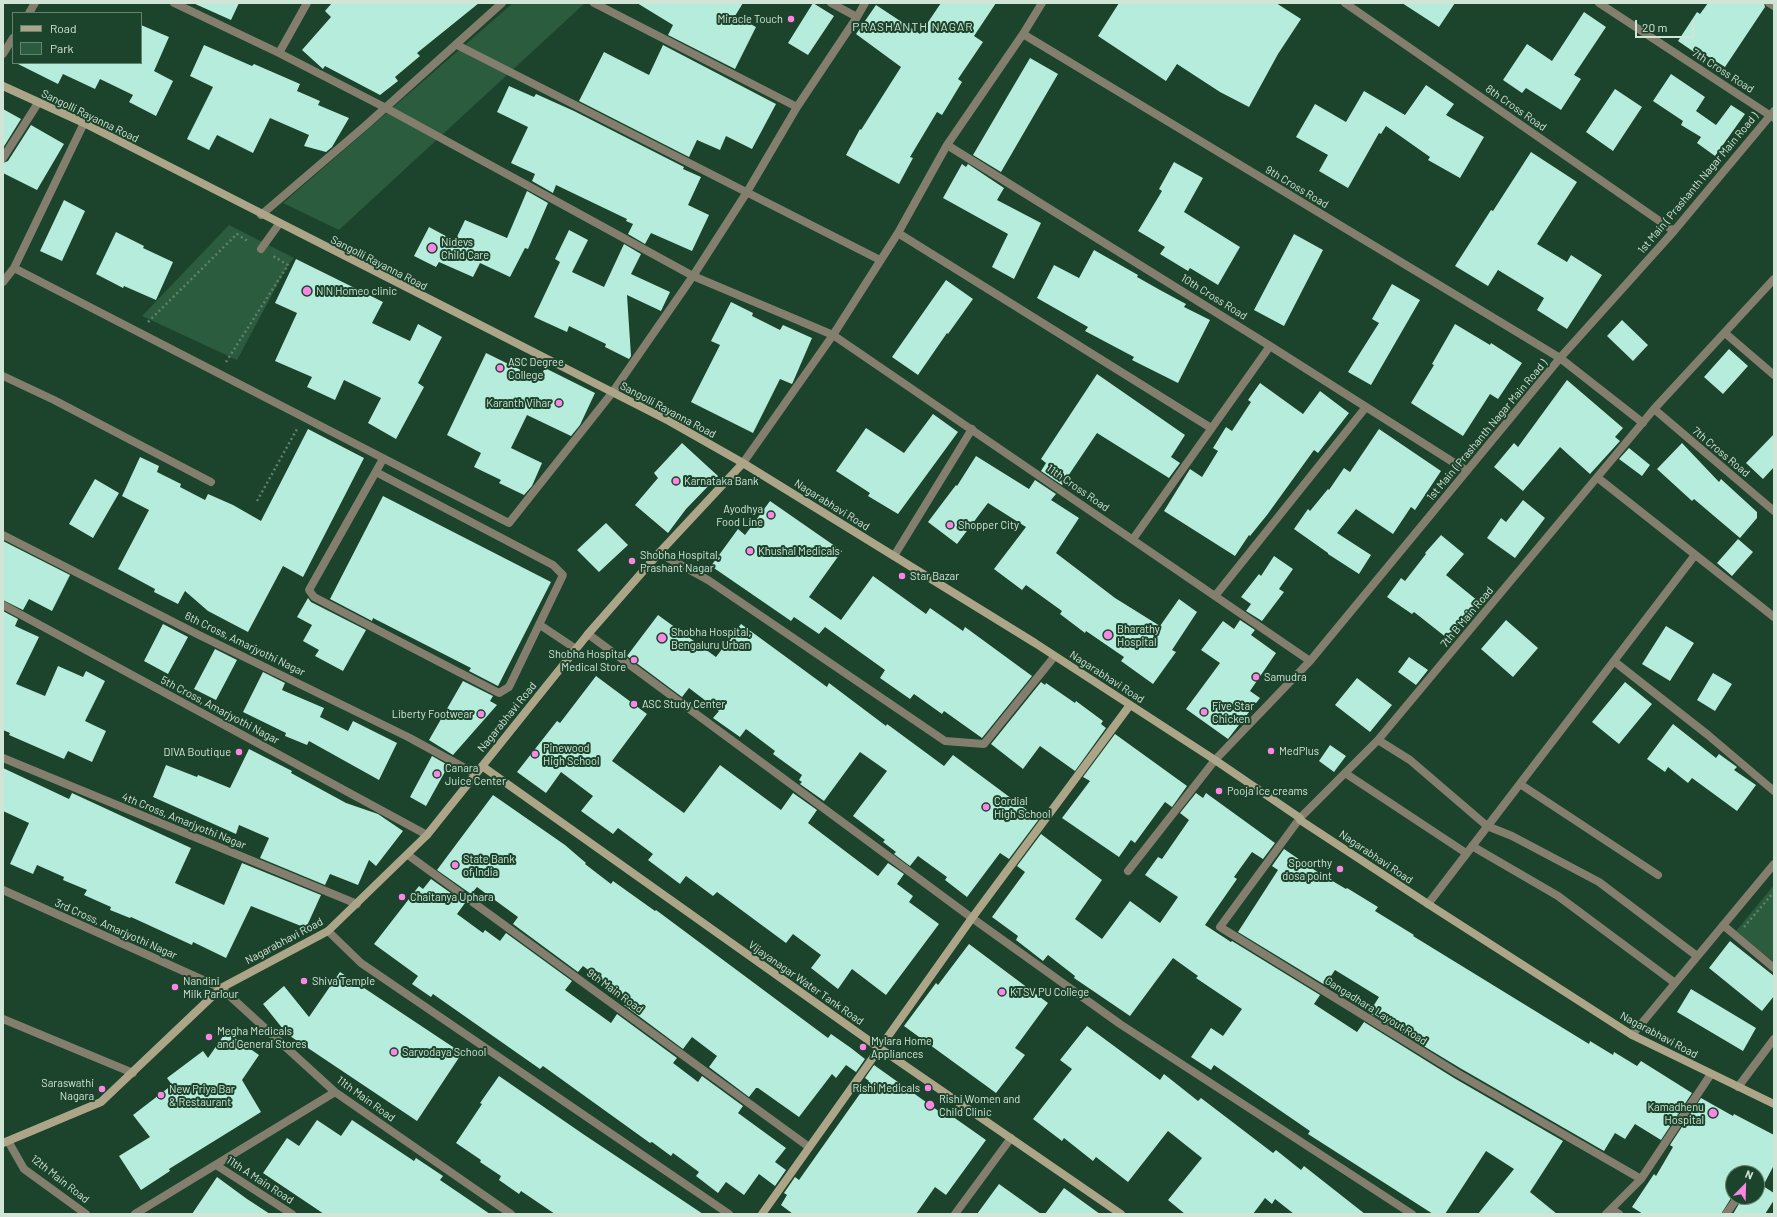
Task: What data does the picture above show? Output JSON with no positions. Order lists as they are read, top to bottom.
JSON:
{
  "streets": {
    "main road": ["Sangolli Rayanna Road", "Nagarabhavi Road", "Vijayanagar Water Tank Road"],
    "street": [
      "7th Cross Road",
      "8th Cross Road",
      "1st Main ( Prashanth Nagar Main Road )",
      "9th Cross Road",
      "10th Cross Road",
      "11th Cross Road",
      "7th B Main Road",
      "6th Cross, Amarjyothi Nagar",
      "5th Cross, Amarjyothi Nagar",
      "4th Cross, Amarjyothi Nagar",
      "3rd Cross, Amarjyothi Nagar",
      "9th Main Road",
      "Gangadhara Layout Road",
      "11th Main Road",
      "12th Main Road",
      "11th A Main Road"
    ]
  },
  "crossings": [
    ["7th Cross Road", "1st Main ( Prashanth Nagar Main Road )"],
    ["7th Cross Road", "7th B Main Road"],
    ["8th Cross Road", "1st Main ( Prashanth Nagar Main Road )"],
    ["Sangolli Rayanna Road", "Nagarabhavi Road"],
    ["1st Main ( Prashanth Nagar Main Road )", "9th Cross Road"],
    ["1st Main ( Prashanth Nagar Main Road )", "10th Cross Road"],
    ["1st Main ( Prashanth Nagar Main Road )", "11th Cross Road"],
    ["1st Main ( Prashanth Nagar Main Road )", "Nagarabhavi Road"],
    ["9th Cross Road", "7th B Main Road"],
    ["Nagarabhavi Road", "7th B Main Road"],
    ["Nagarabhavi Road", "6th Cross, Amarjyothi Nagar"],
    ["Nagarabhavi Road", "5th Cross, Amarjyothi Nagar"],
    ["Nagarabhavi Road", "4th Cross, Amarjyothi Nagar"],
    ["Nagarabhavi Road", "3rd Cross, Amarjyothi Nagar"],
    ["Nagarabhavi Road", "Vijayanagar Water Tank Road"],
    ["Nagarabhavi Road", "9th Main Road"],
    ["Nagarabhavi Road", "Gangadhara Layout Road"],
    ["Nagarabhavi Road", "11th Main Road"],
    ["Nagarabhavi Road", "12th Main Road"],
    ["7th B Main Road", "Gangadhara Layout Road"],
    ["3rd Cross, Amarjyothi Nagar", "11th Main Road"]
  ],
  "districts": ["PRASHANTH NAGAR"],
  "places": [
    "Miracle Touch",
    "Nidevs Child Care",
    "N N Homeo clinic",
    "ASC Degree College",
    "Karanth Vihar",
    "Karnataka Bank",
    "Ayodhya Food Line",
    "Shopper City",
    "Khushal Medicals",
    "Shobha Hospital, Prashant Nagar",
    "Star Bazar",
    "Bharathy Hospital",
    "Shobha Hospital, Bengaluru Urban",
    "Shobha Hospital Medical Store",
    "Samudra",
    "ASC Study Center",
    "Five Star Chicken",
    "Liberty Footwear",
    "MedPlus",
    "DIVA Boutique",
    "Pinewood High School",
    "Canara Juice Center",
    "Pooja Ice creams",
    "Cordial High School",
    "State Bank of India",
    "Spoorthy dosa point",
    "Chaitanya Uphara",
    "Shiva Temple",
    "Nandini Milk Parlour",
    "KTSV PU College",
    "Megha Medicals and General Stores",
    "Mylara Home Appliances",
    "Sarvodaya School",
    "Rishi Medicals",
    "Saraswathi Nagara",
    "New Priya Bar & Restaurant",
    "Rishi Women and Child Clinic",
    "Kamadhenu Hospital"
  ],
  "legend": ["Road", "Park"],
  "scale_bar": "20 m",
  "north": "top right"
}
